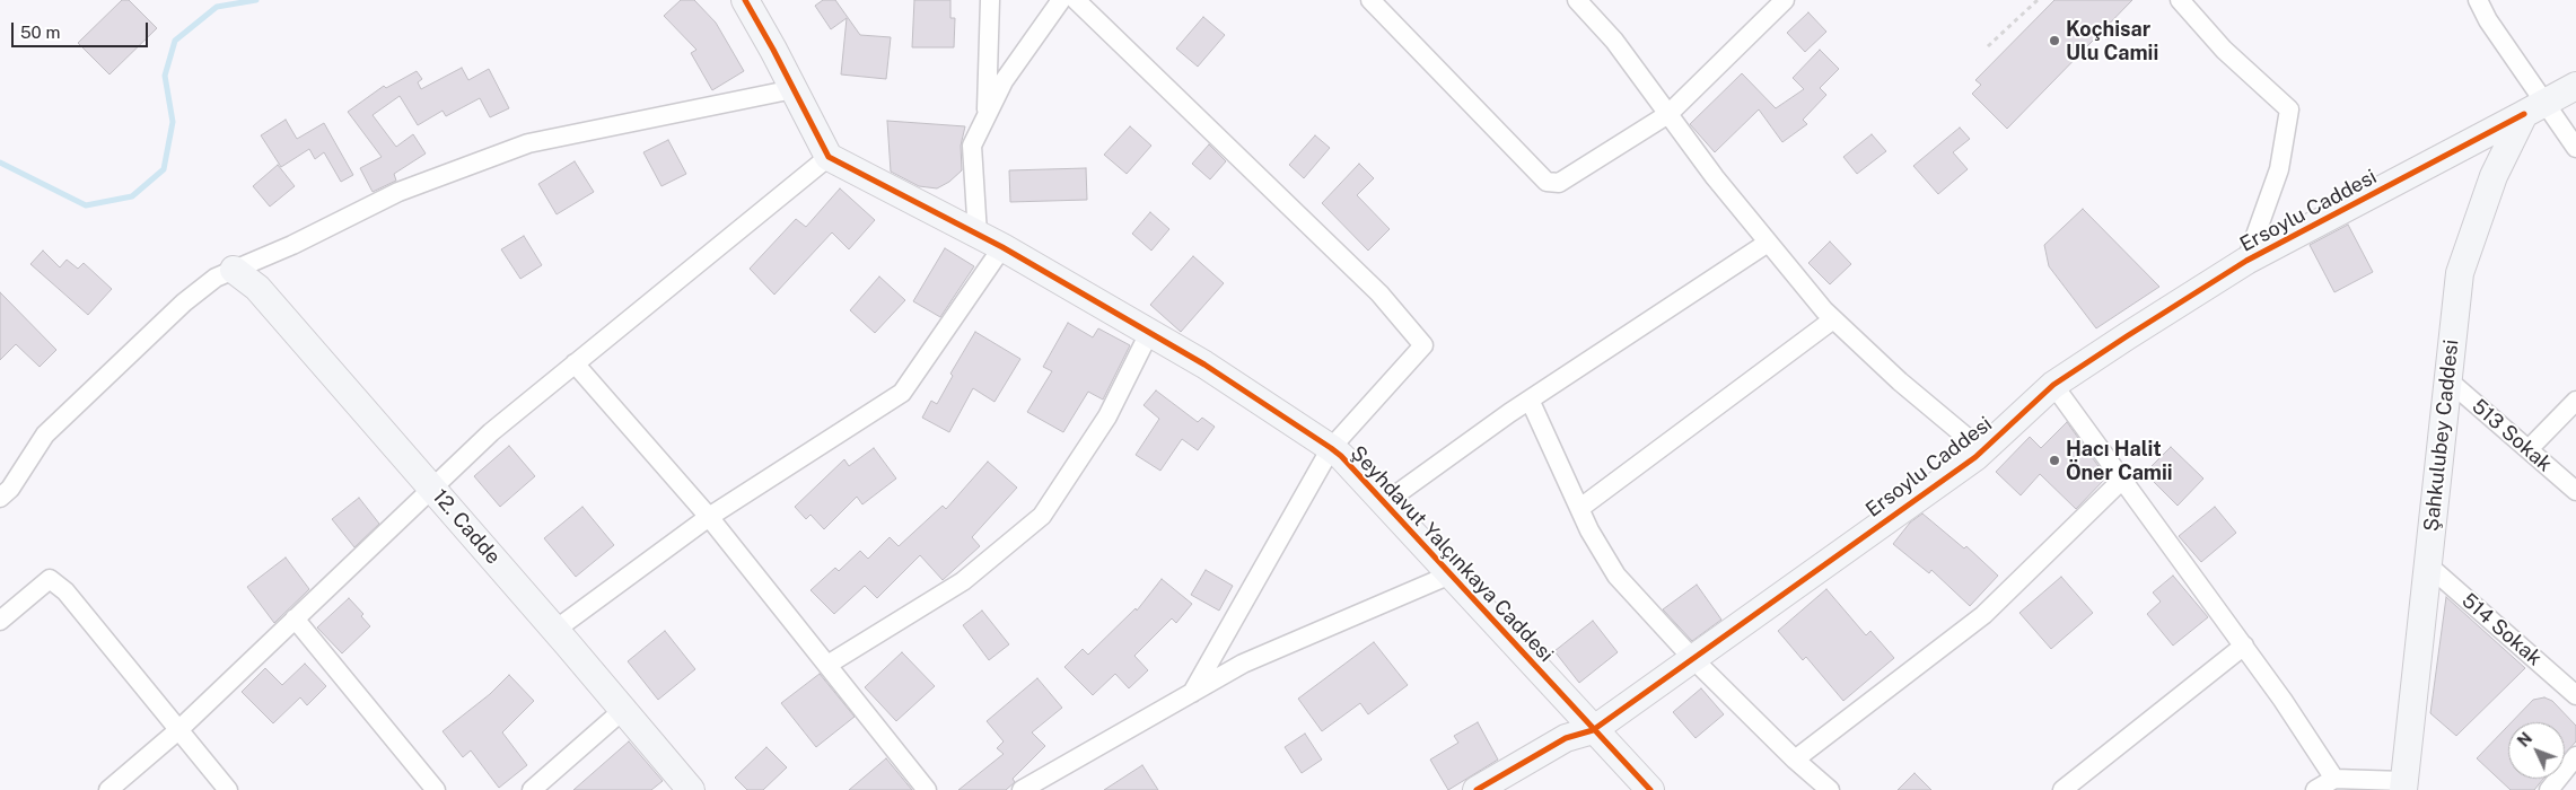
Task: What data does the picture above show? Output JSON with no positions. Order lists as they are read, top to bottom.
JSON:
{
  "streets": {
    "street": [
      "Ersoylu Caddesi",
      "Şahkulubey Caddesi",
      "513 Sokak",
      "12. Cadde",
      "Şeyhdavut Yalçınkaya Caddesi",
      "514 Sokak"
    ]
  },
  "crossings": [
    ["Ersoylu Caddesi", "Şahkulubey Caddesi"],
    ["Ersoylu Caddesi", "Şeyhdavut Yalçınkaya Caddesi"],
    ["Şahkulubey Caddesi", "513 Sokak"],
    ["Şahkulubey Caddesi", "514 Sokak"]
  ],
  "places": ["Koçhisar Ulu Camii", "Hacı Halit Öner Camii"],
  "scale_bar": "50 m",
  "north": "top left"
}
